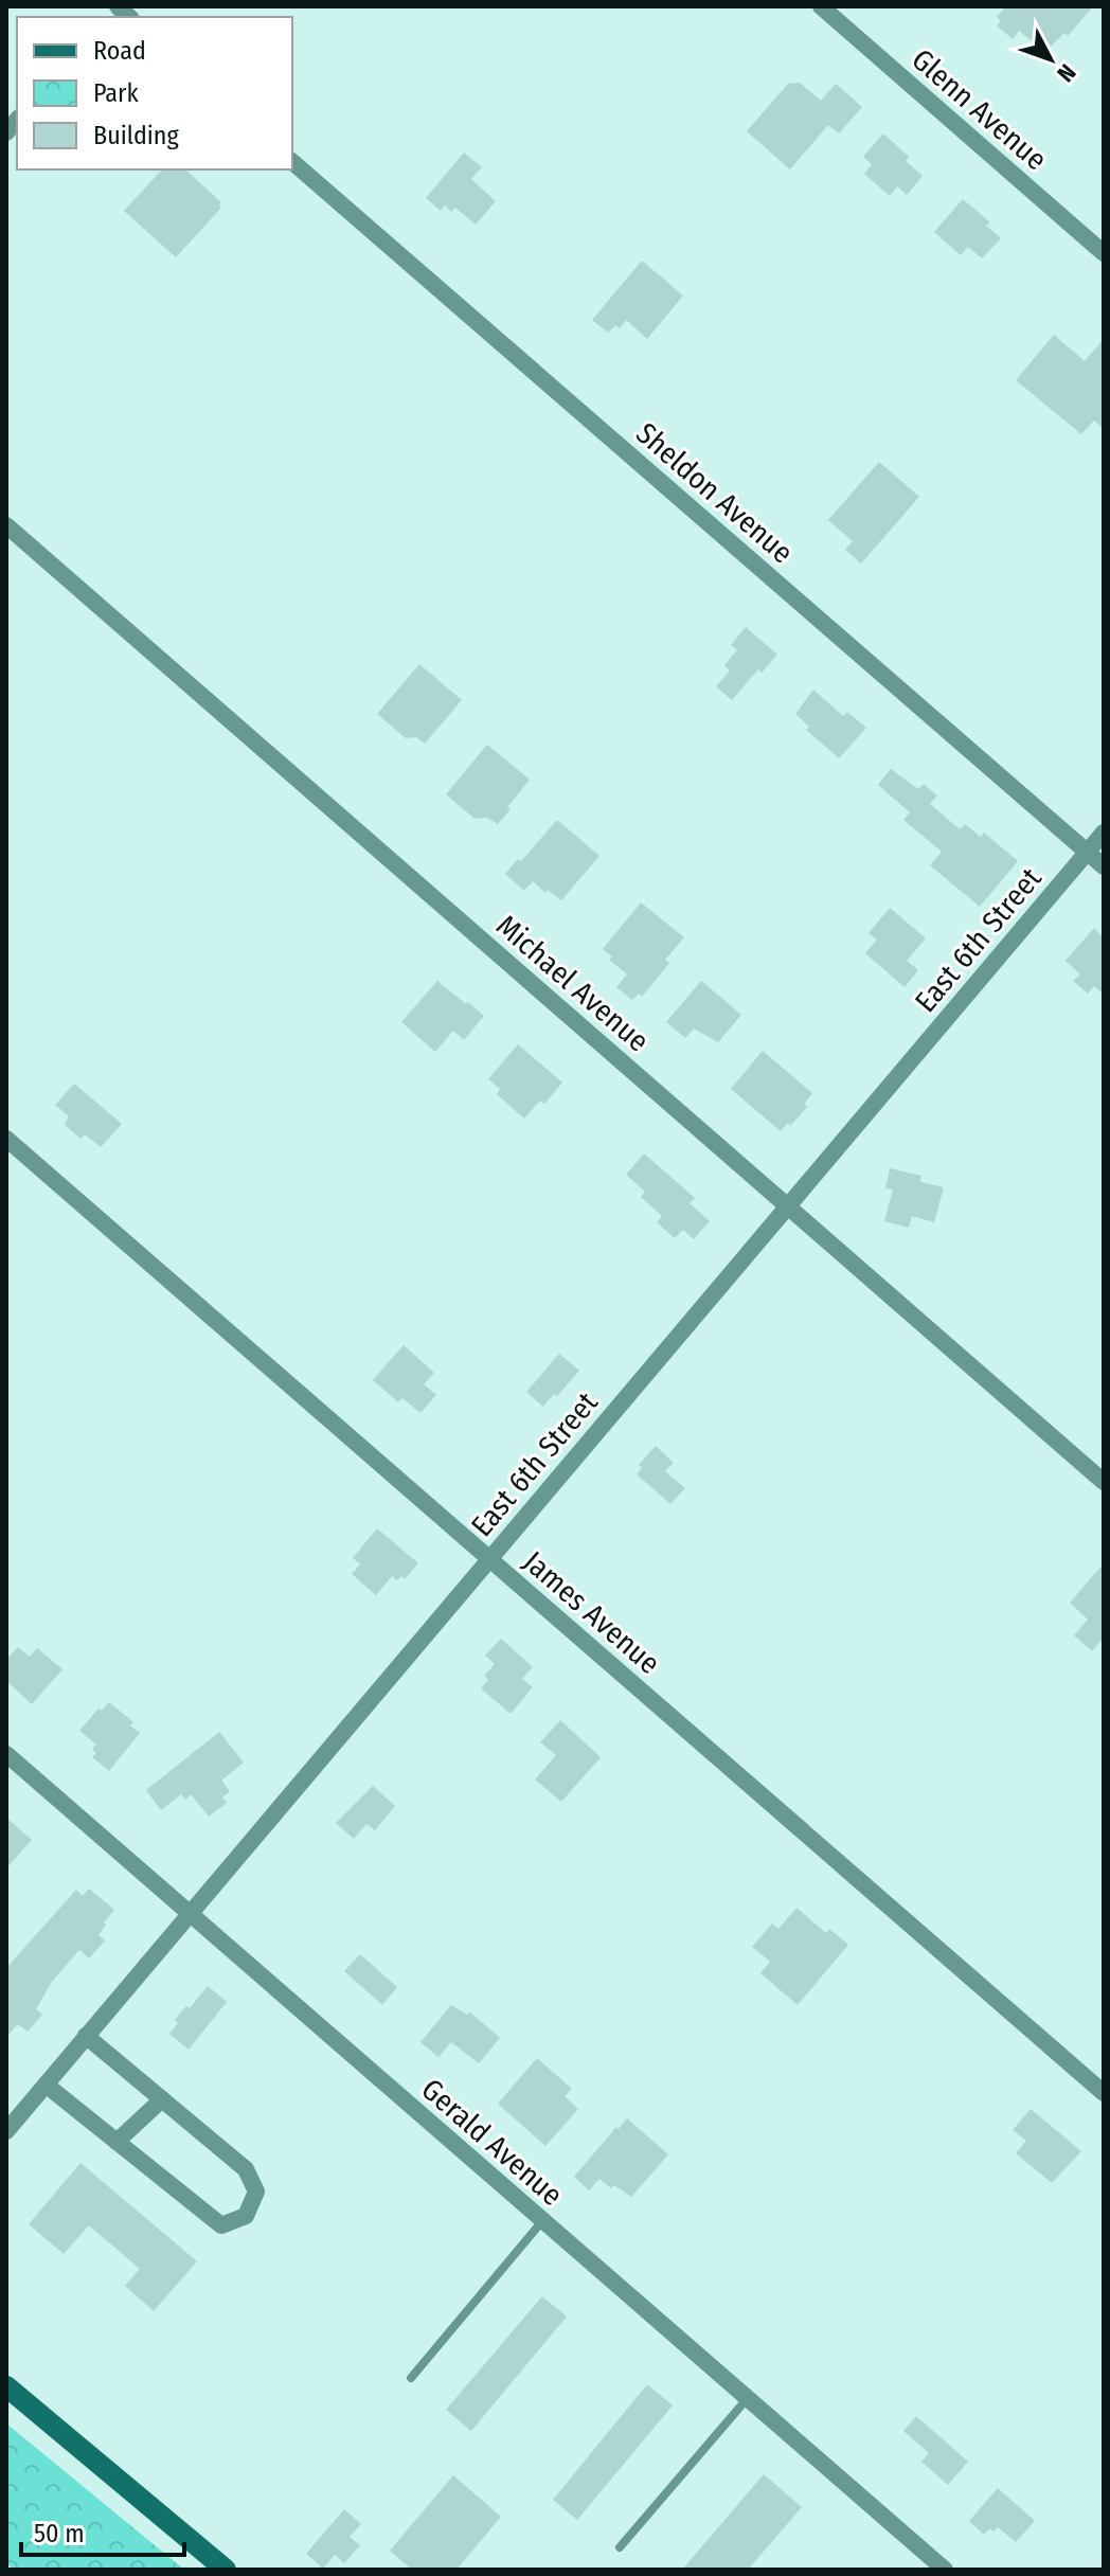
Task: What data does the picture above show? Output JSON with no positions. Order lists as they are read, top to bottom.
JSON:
{
  "streets": {
    "street": [
      "Glenn Avenue",
      "Sheldon Avenue",
      "East 6th Street",
      "Michael Avenue",
      "James Avenue",
      "Gerald Avenue"
    ]
  },
  "crossings": [
    ["Sheldon Avenue", "East 6th Street"],
    ["East 6th Street", "Michael Avenue"],
    ["East 6th Street", "James Avenue"],
    ["East 6th Street", "Gerald Avenue"]
  ],
  "legend": ["Road", "Park", "Building"],
  "scale_bar": "50 m",
  "north": "bottom right"
}
